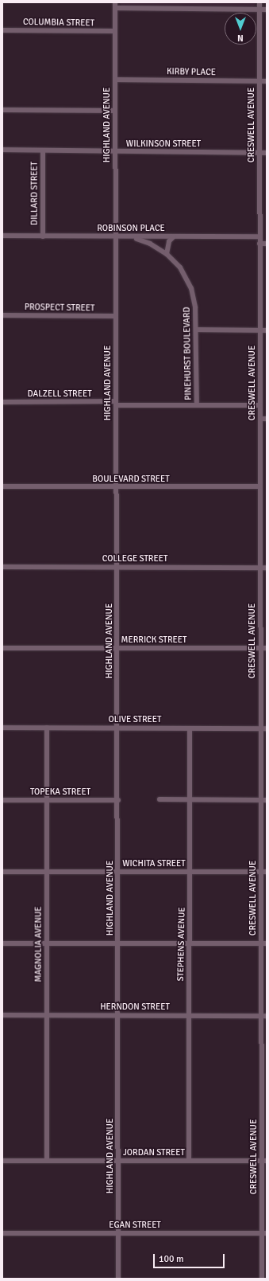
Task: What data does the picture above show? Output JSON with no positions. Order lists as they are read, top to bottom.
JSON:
{
  "streets": {
    "street": [
      "COLUMBIA STREET",
      "KIRBY PLACE",
      "HIGHLAND AVENUE",
      "CRESWELL AVENUE",
      "WILKINSON STREET",
      "DILLARD STREET",
      "ROBINSON PLACE",
      "PROSPECT STREET",
      "PINEHURST BOULEVARD",
      "DALZELL STREET",
      "BOULEVARD STREET",
      "COLLEGE STREET",
      "MERRICK STREET",
      "OLIVE STREET",
      "TOPEKA STREET",
      "WICHITA STREET",
      "MAGNOLIA AVENUE",
      "STEPHENS AVENUE",
      "HERNDON STREET",
      "JORDAN STREET",
      "EGAN STREET"
    ]
  },
  "crossings": [
    ["COLUMBIA STREET", "HIGHLAND AVENUE"],
    ["KIRBY PLACE", "HIGHLAND AVENUE"],
    ["KIRBY PLACE", "CRESWELL AVENUE"],
    ["HIGHLAND AVENUE", "WILKINSON STREET"],
    ["HIGHLAND AVENUE", "ROBINSON PLACE"],
    ["HIGHLAND AVENUE", "PROSPECT STREET"],
    ["HIGHLAND AVENUE", "DALZELL STREET"],
    ["HIGHLAND AVENUE", "BOULEVARD STREET"],
    ["HIGHLAND AVENUE", "COLLEGE STREET"],
    ["HIGHLAND AVENUE", "MERRICK STREET"],
    ["HIGHLAND AVENUE", "OLIVE STREET"],
    ["HIGHLAND AVENUE", "TOPEKA STREET"],
    ["HIGHLAND AVENUE", "WICHITA STREET"],
    ["HIGHLAND AVENUE", "HERNDON STREET"],
    ["HIGHLAND AVENUE", "JORDAN STREET"],
    ["HIGHLAND AVENUE", "EGAN STREET"],
    ["CRESWELL AVENUE", "WILKINSON STREET"],
    ["CRESWELL AVENUE", "ROBINSON PLACE"],
    ["CRESWELL AVENUE", "DALZELL STREET"],
    ["CRESWELL AVENUE", "BOULEVARD STREET"],
    ["CRESWELL AVENUE", "COLLEGE STREET"],
    ["CRESWELL AVENUE", "MERRICK STREET"],
    ["CRESWELL AVENUE", "OLIVE STREET"],
    ["CRESWELL AVENUE", "WICHITA STREET"],
    ["CRESWELL AVENUE", "HERNDON STREET"],
    ["CRESWELL AVENUE", "JORDAN STREET"],
    ["CRESWELL AVENUE", "EGAN STREET"],
    ["WILKINSON STREET", "DILLARD STREET"],
    ["DILLARD STREET", "ROBINSON PLACE"],
    ["ROBINSON PLACE", "PINEHURST BOULEVARD"],
    ["PINEHURST BOULEVARD", "DALZELL STREET"],
    ["OLIVE STREET", "MAGNOLIA AVENUE"],
    ["OLIVE STREET", "STEPHENS AVENUE"],
    ["TOPEKA STREET", "MAGNOLIA AVENUE"],
    ["WICHITA STREET", "MAGNOLIA AVENUE"],
    ["WICHITA STREET", "STEPHENS AVENUE"],
    ["MAGNOLIA AVENUE", "HERNDON STREET"],
    ["MAGNOLIA AVENUE", "JORDAN STREET"],
    ["STEPHENS AVENUE", "HERNDON STREET"],
    ["STEPHENS AVENUE", "JORDAN STREET"]
  ],
  "scale_bar": "100 m",
  "north": "bottom"
}
